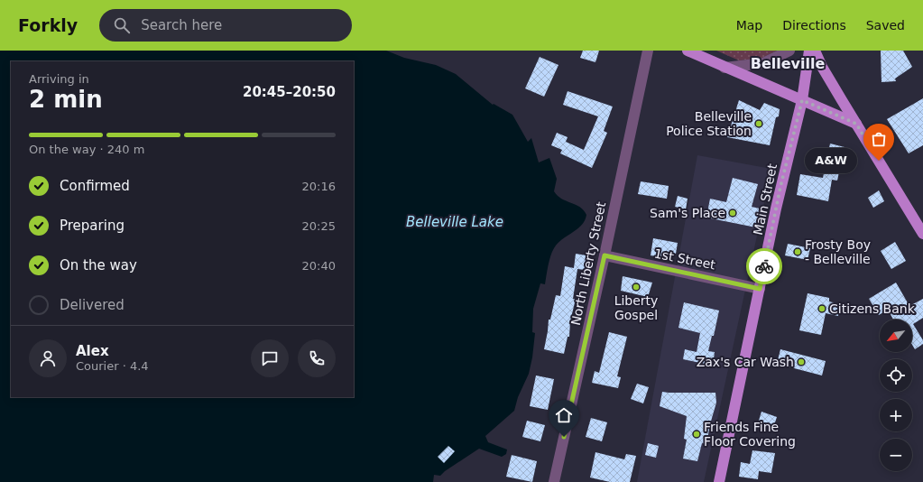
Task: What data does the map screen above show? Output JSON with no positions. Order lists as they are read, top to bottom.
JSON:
{
  "streets": {
    "main road": ["Main Street"],
    "street": ["1st Street", "North Liberty Street"]
  },
  "crossings": [
    ["Main Street", "1st Street"],
    ["1st Street", "North Liberty Street"]
  ],
  "districts": ["Belleville"],
  "water": ["Belleville Lake"],
  "places": [
    "Belleville Police Station",
    "A&W",
    "Sam's Place",
    "Frosty Boy - Belleville",
    "Liberty Gospel",
    "Citizens Bank",
    "Zax's Car Wash",
    "Friends Fine Floor Covering"
  ],
  "north": "bottom left",
  "page": {
    "header": "Forkly",
    "search": "Search here",
    "nav": ["Map", "Directions", "Saved"],
    "heading": ["2 min", "Arriving in", "20:45–20:50"],
    "panel": ["Alex", "Courier · 4.4"],
    "bar": "On the way · 240 m",
    "bubble": "A&W",
    "list": [
      ["Confirmed", "20:16"],
      ["Preparing", "20:25"],
      ["On the way", "20:40"],
      "Delivered"
    ],
    "map_buttons": ["+", "−"]
  }
}
